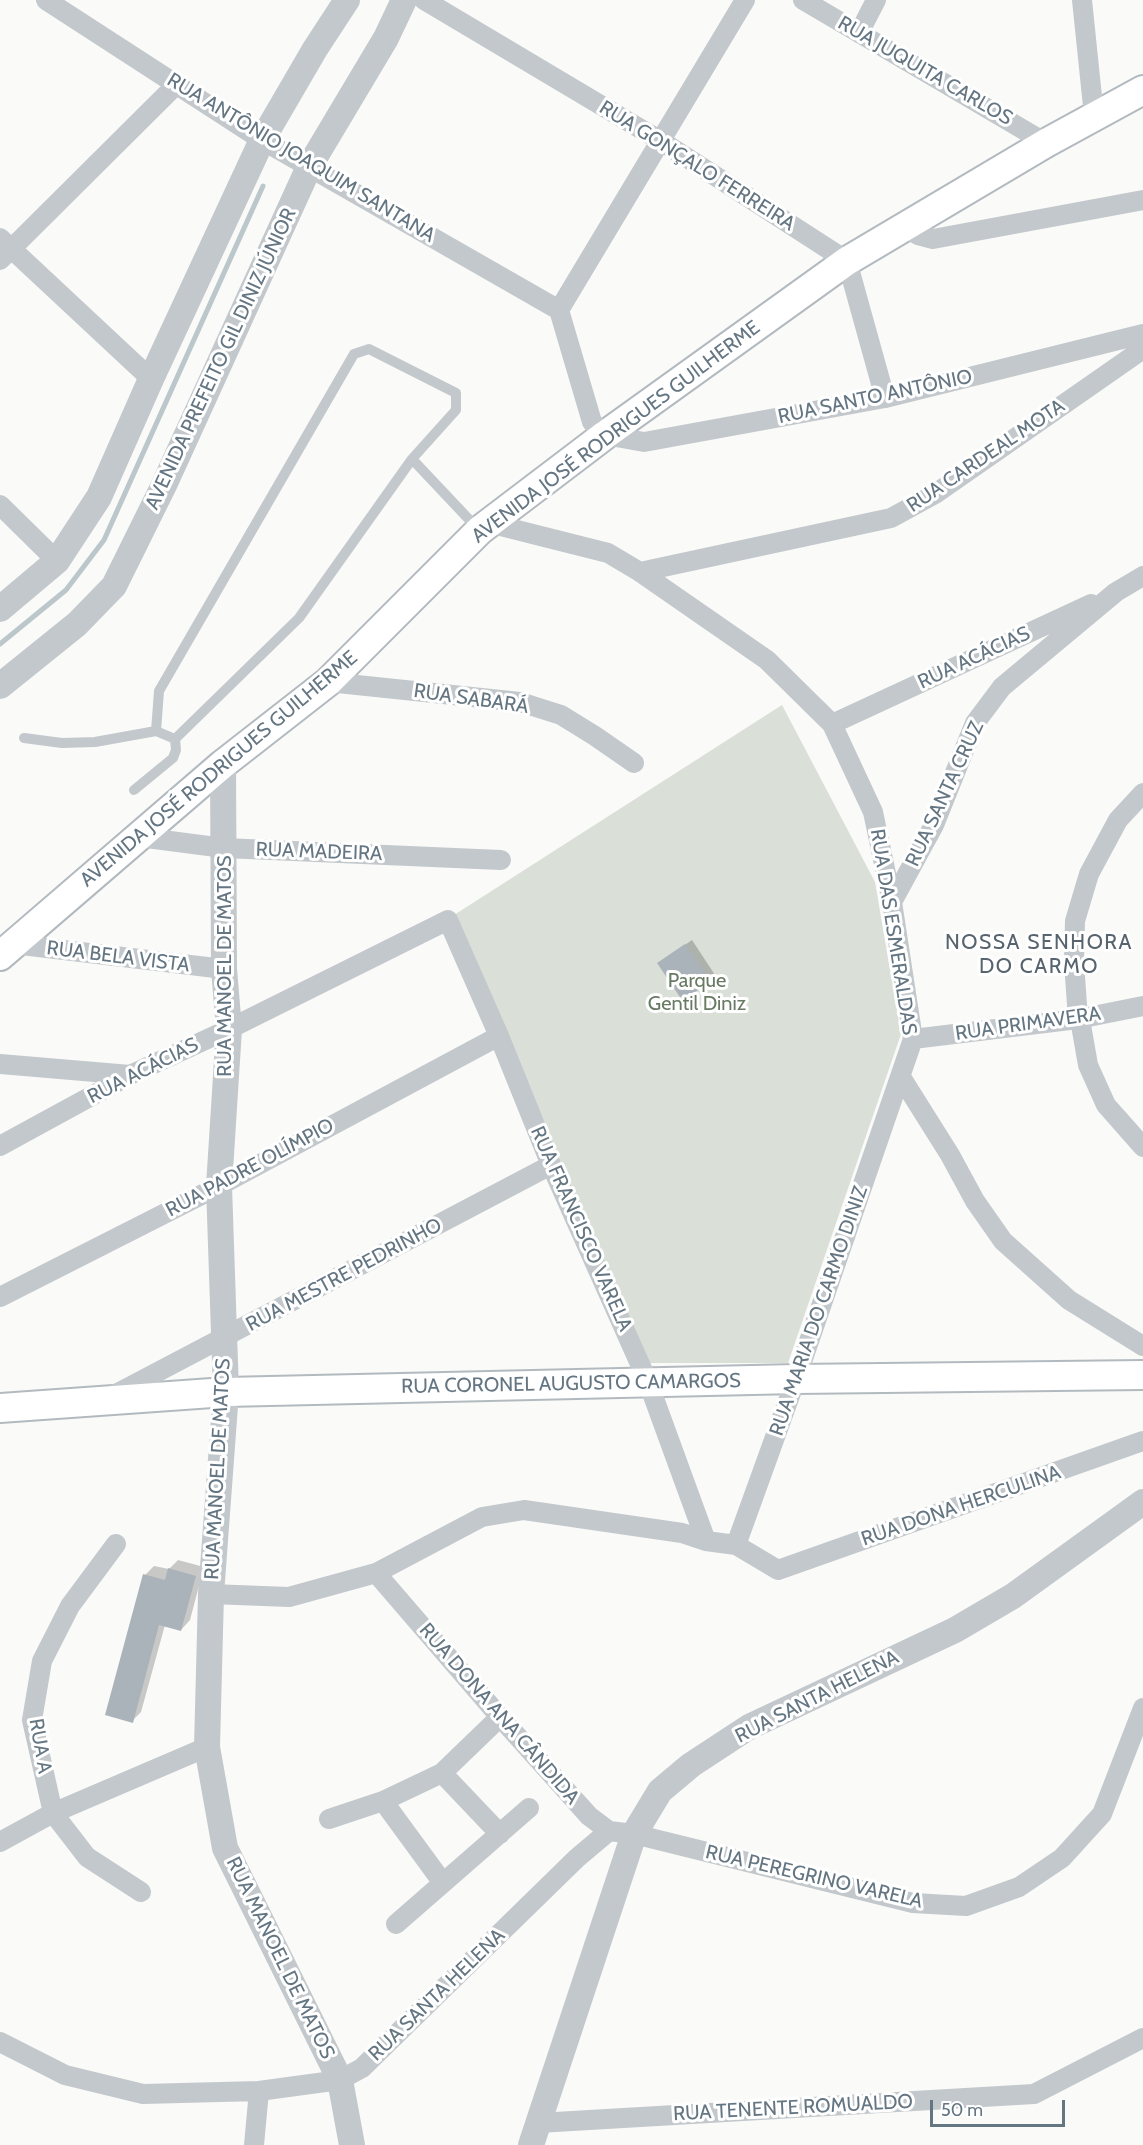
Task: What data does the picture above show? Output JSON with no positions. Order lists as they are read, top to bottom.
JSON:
{
  "streets": {
    "main road": ["AVENIDA JOSÉ RODRIGUES GUILHERME", "RUA CORONEL AUGUSTO CAMARGOS"],
    "street": [
      "RUA JUQUITA CARLOS",
      "RUA ANTÔNIO JOAQUIM SANTANA",
      "RUA GONÇALO FERREIRA",
      "AVENIDA PREFEITO GIL DINIZ JÚNIOR",
      "RUA SANTO ANTÔNIO",
      "RUA CARDEAL MOTA",
      "RUA ACÁCIAS",
      "RUA SABARÁ",
      "RUA SANTA CRUZ",
      "RUA MADEIRA",
      "RUA DAS ESMERALDAS",
      "RUA BELA VISTA",
      "RUA MANOEL DE MATOS",
      "RUA PRIMAVERA",
      "RUA PADRE OLÍMPIO",
      "RUA FRANCISCO VARELA",
      "RUA MESTRE PEDRINHO",
      "RUA MARIA DO CARMO DINIZ",
      "RUA DONA HERCULINA",
      "RUA SANTA HELENA",
      "RUA DONA ANA CÂNDIDA",
      "RUA A",
      "RUA PEREGRINO VARELA",
      "RUA TENENTE ROMUALDO"
    ]
  },
  "crossings": [
    ["RUA JUQUITA CARLOS", "AVENIDA JOSÉ RODRIGUES GUILHERME"],
    ["RUA ANTÔNIO JOAQUIM SANTANA", "AVENIDA PREFEITO GIL DINIZ JÚNIOR"],
    ["RUA GONÇALO FERREIRA", "AVENIDA JOSÉ RODRIGUES GUILHERME"],
    ["RUA SANTO ANTÔNIO", "AVENIDA JOSÉ RODRIGUES GUILHERME"],
    ["AVENIDA JOSÉ RODRIGUES GUILHERME", "RUA SABARÁ"],
    ["AVENIDA JOSÉ RODRIGUES GUILHERME", "RUA MADEIRA"],
    ["AVENIDA JOSÉ RODRIGUES GUILHERME", "RUA DAS ESMERALDAS"],
    ["AVENIDA JOSÉ RODRIGUES GUILHERME", "RUA BELA VISTA"],
    ["AVENIDA JOSÉ RODRIGUES GUILHERME", "RUA MANOEL DE MATOS"],
    ["RUA CARDEAL MOTA", "RUA DAS ESMERALDAS"],
    ["RUA ACÁCIAS", "RUA SANTA CRUZ"],
    ["RUA ACÁCIAS", "RUA DAS ESMERALDAS"],
    ["RUA ACÁCIAS", "RUA MANOEL DE MATOS"],
    ["RUA ACÁCIAS", "RUA FRANCISCO VARELA"],
    ["RUA SANTA CRUZ", "RUA DAS ESMERALDAS"],
    ["RUA MADEIRA", "RUA MANOEL DE MATOS"],
    ["RUA DAS ESMERALDAS", "RUA PRIMAVERA"],
    ["RUA DAS ESMERALDAS", "RUA MARIA DO CARMO DINIZ"],
    ["RUA BELA VISTA", "RUA MANOEL DE MATOS"],
    ["RUA MANOEL DE MATOS", "RUA PADRE OLÍMPIO"],
    ["RUA MANOEL DE MATOS", "RUA MESTRE PEDRINHO"],
    ["RUA MANOEL DE MATOS", "RUA CORONEL AUGUSTO CAMARGOS"],
    ["RUA MANOEL DE MATOS", "RUA SANTA HELENA"],
    ["RUA PADRE OLÍMPIO", "RUA FRANCISCO VARELA"],
    ["RUA FRANCISCO VARELA", "RUA MESTRE PEDRINHO"],
    ["RUA FRANCISCO VARELA", "RUA CORONEL AUGUSTO CAMARGOS"],
    ["RUA MESTRE PEDRINHO", "RUA CORONEL AUGUSTO CAMARGOS"],
    ["RUA MARIA DO CARMO DINIZ", "RUA CORONEL AUGUSTO CAMARGOS"],
    ["RUA MARIA DO CARMO DINIZ", "RUA DONA HERCULINA"],
    ["RUA SANTA HELENA", "RUA DONA ANA CÂNDIDA"],
    ["RUA SANTA HELENA", "RUA PEREGRINO VARELA"],
    ["RUA SANTA HELENA", "RUA TENENTE ROMUALDO"]
  ],
  "districts": ["NOSSA SENHORA DO CARMO"],
  "parks": ["Parque Gentil Diniz"],
  "scale_bar": "50 m"
}
